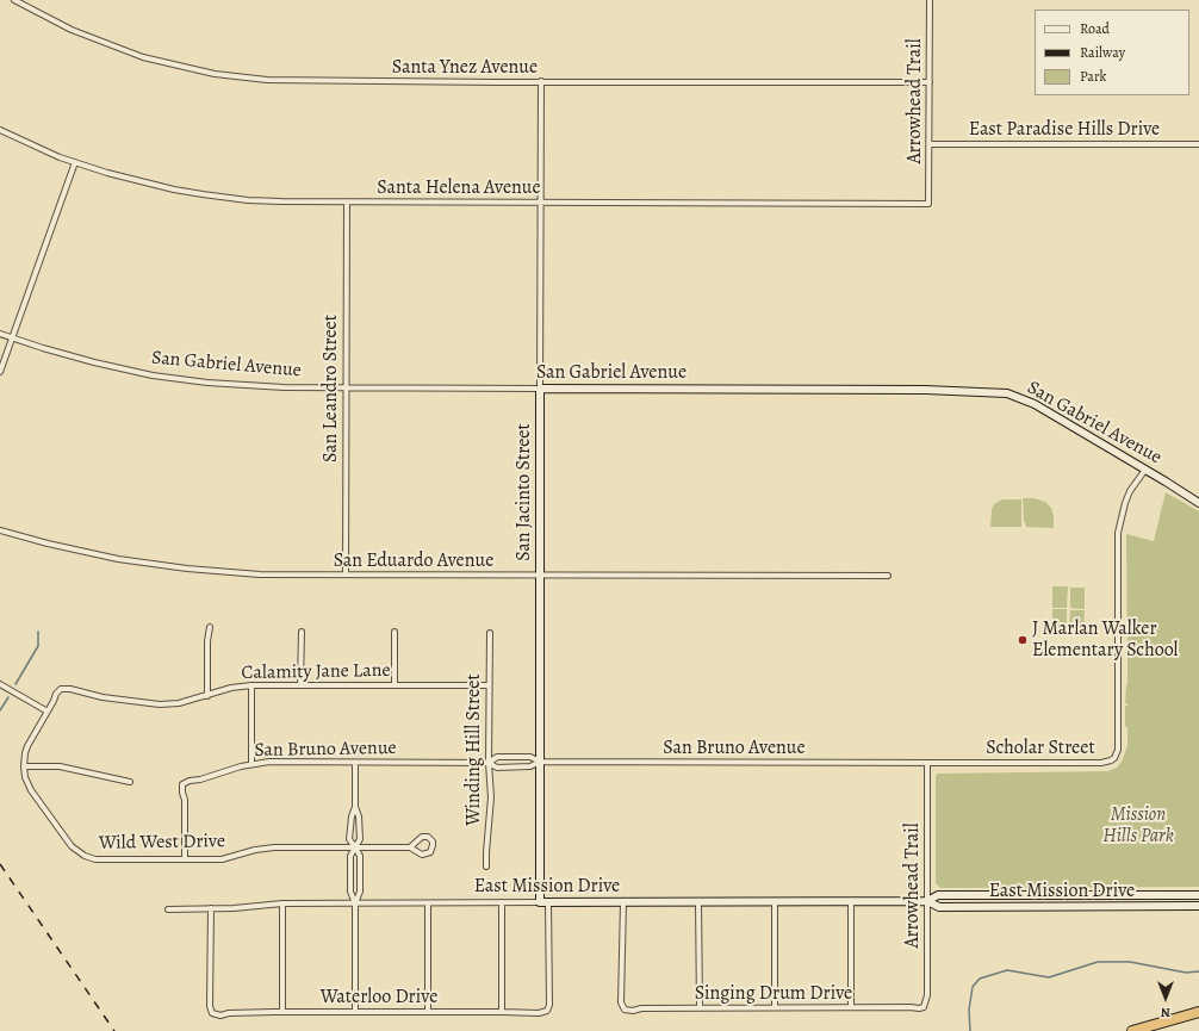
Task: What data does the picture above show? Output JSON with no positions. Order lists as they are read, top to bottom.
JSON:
{
  "streets": {
    "street": [
      "Santa Ynez Avenue",
      "Arrowhead Trail",
      "East Paradise Hills Drive",
      "Santa Helena Avenue",
      "San Gabriel Avenue",
      "San Leandro Street",
      "San Jacinto Street",
      "San Eduardo Avenue",
      "Calamity Jane Lane",
      "San Bruno Avenue",
      "Scholar Street",
      "Winding Hill Street",
      "Wild West Drive",
      "East Mission Drive",
      "Singing Drum Drive",
      "Waterloo Drive"
    ]
  },
  "crossings": [
    ["Santa Ynez Avenue", "Arrowhead Trail"],
    ["Santa Ynez Avenue", "San Jacinto Street"],
    ["Arrowhead Trail", "East Paradise Hills Drive"],
    ["Arrowhead Trail", "Santa Helena Avenue"],
    ["Arrowhead Trail", "San Bruno Avenue"],
    ["Arrowhead Trail", "Scholar Street"],
    ["Arrowhead Trail", "East Mission Drive"],
    ["Arrowhead Trail", "Singing Drum Drive"],
    ["Santa Helena Avenue", "San Leandro Street"],
    ["Santa Helena Avenue", "San Jacinto Street"],
    ["San Gabriel Avenue", "San Leandro Street"],
    ["San Gabriel Avenue", "San Jacinto Street"],
    ["San Gabriel Avenue", "Scholar Street"],
    ["San Leandro Street", "San Eduardo Avenue"],
    ["San Jacinto Street", "San Eduardo Avenue"],
    ["San Jacinto Street", "San Bruno Avenue"],
    ["San Jacinto Street", "East Mission Drive"],
    ["Calamity Jane Lane", "Winding Hill Street"],
    ["Calamity Jane Lane", "Wild West Drive"],
    ["San Bruno Avenue", "Scholar Street"],
    ["San Bruno Avenue", "Winding Hill Street"],
    ["San Bruno Avenue", "Wild West Drive"],
    ["East Mission Drive", "Singing Drum Drive"],
    ["East Mission Drive", "Waterloo Drive"]
  ],
  "parks": ["Mission Hills Park"],
  "places": ["J Marlan Walker Elementary School"],
  "legend": ["Road", "Railway", "Park"],
  "north": "bottom"
}
